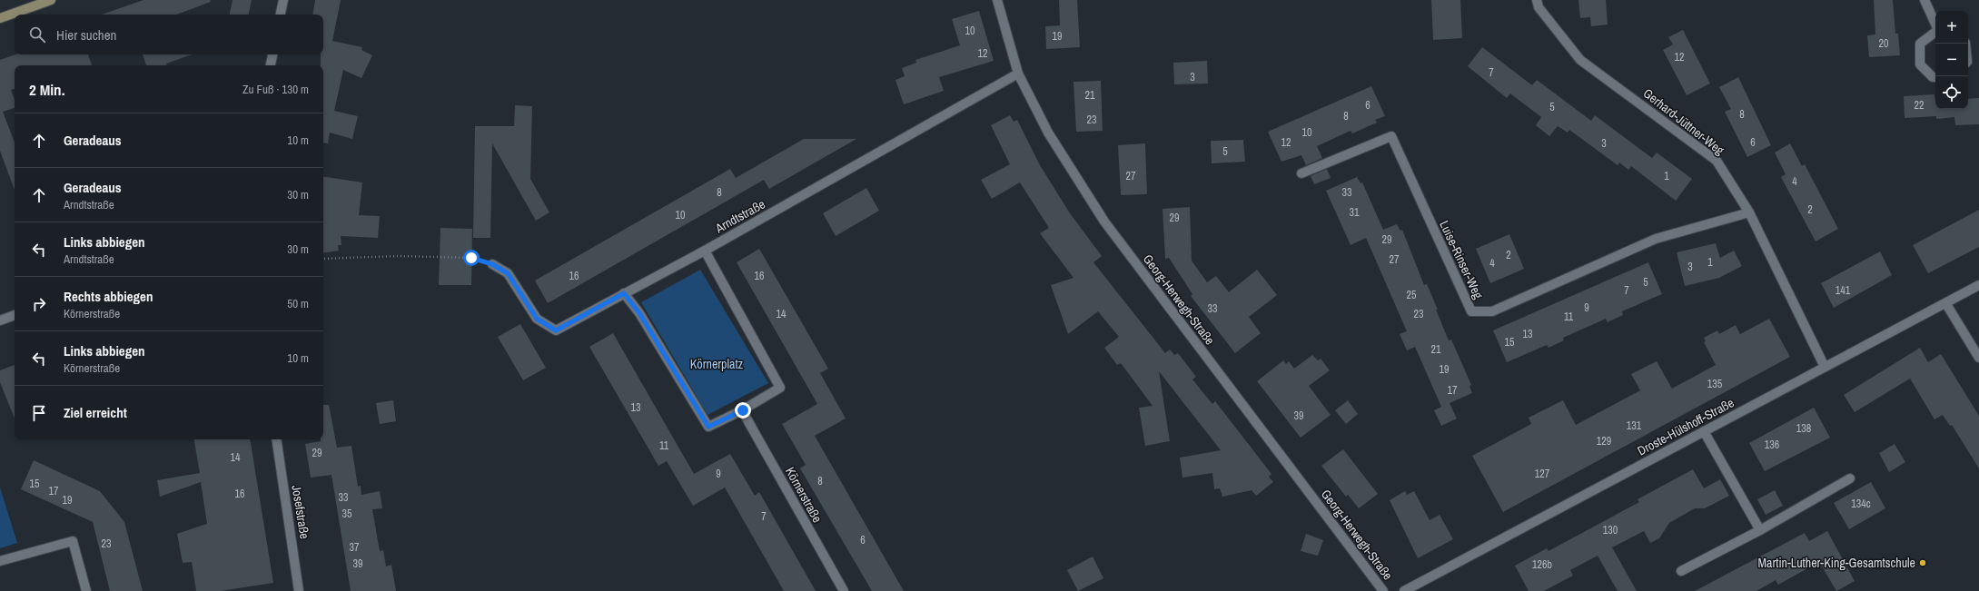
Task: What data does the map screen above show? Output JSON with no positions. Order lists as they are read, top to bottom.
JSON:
{
  "streets": {
    "street": [
      "Gerhard-Jüttner-Weg",
      "Arndtstraße",
      "Luise-Rinser-Weg",
      "Georg-Herwegh-Straße",
      "Droste-Hülshoff-Straße",
      "Körnerstraße",
      "Josefstraße"
    ]
  },
  "crossings": [
    ["Gerhard-Jüttner-Weg", "Luise-Rinser-Weg"],
    ["Gerhard-Jüttner-Weg", "Droste-Hülshoff-Straße"],
    ["Arndtstraße", "Georg-Herwegh-Straße"]
  ],
  "parks": ["Körnerplatz"],
  "places": ["Martin-Luther-King-Gesamtschule"],
  "house_numbers": [
    "10",
    "19",
    "20",
    "12",
    "12",
    "7",
    "3",
    "21",
    "6",
    "22",
    "5",
    "8",
    "8",
    "23",
    "10",
    "12",
    "6",
    "3",
    "5",
    "27",
    "1",
    "4",
    "8",
    "33",
    "2",
    "31",
    "10",
    "29",
    "29",
    "2",
    "27",
    "1",
    "4",
    "3",
    "16",
    "16",
    "5",
    "7",
    "141",
    "25",
    "9",
    "33",
    "14",
    "23",
    "11",
    "13",
    "15",
    "21",
    "19",
    "135",
    "17",
    "13",
    "39",
    "131",
    "138",
    "129",
    "136",
    "11",
    "29",
    "14",
    "9",
    "127",
    "8",
    "15",
    "17",
    "16",
    "33",
    "19",
    "134c",
    "35",
    "7",
    "130",
    "6",
    "23",
    "37",
    "39",
    "126b"
  ],
  "page": {
    "map_buttons": ["+", "−"],
    "search": "Hier suchen",
    "heading": ["2 Min.", "Zu Fuß · 130 m"],
    "list": [
      ["Geradeaus", "10 m"],
      ["Geradeaus", "Arndtstraße", "30 m"],
      ["Links abbiegen", "Arndtstraße", "30 m"],
      ["Rechts abbiegen", "Körnerstraße", "50 m"],
      ["Links abbiegen", "Körnerstraße", "10 m"],
      "Ziel erreicht"
    ]
  }
}
